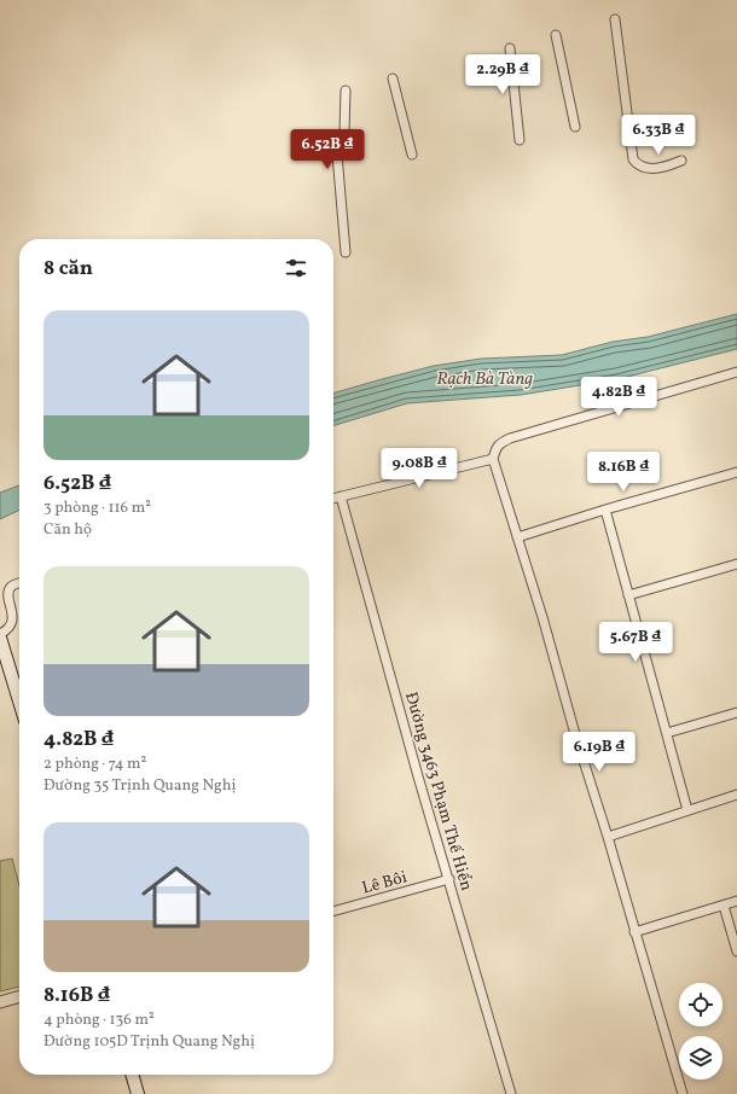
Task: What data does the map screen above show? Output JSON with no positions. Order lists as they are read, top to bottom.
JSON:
{
  "streets": {
    "street": ["Đường 3463 Phạm Thế Hiển", "Lê Bôi"]
  },
  "crossings": [
    ["Đường 3463 Phạm Thế Hiển", "Lê Bôi"]
  ],
  "water": ["Rạch Bà Tàng"],
  "page": {
    "price": [
      "2.29B ₫",
      "6.33B ₫",
      "6.52B ₫",
      "4.82B ₫",
      "9.08B ₫",
      "8.16B ₫",
      "5.67B ₫",
      "6.19B ₫"
    ],
    "heading": "8 căn",
    "list": [
      {
        "name": "6.52B ₫",
        "note": "3 phòng · 116 m² · Căn hộ"
      },
      {
        "name": "4.82B ₫",
        "note": "2 phòng · 74 m² · Đường 35 Trịnh Quang Nghị"
      },
      {
        "name": "8.16B ₫",
        "note": "4 phòng · 136 m² · Đường 105D Trịnh Quang Nghị"
      }
    ]
  }
}
